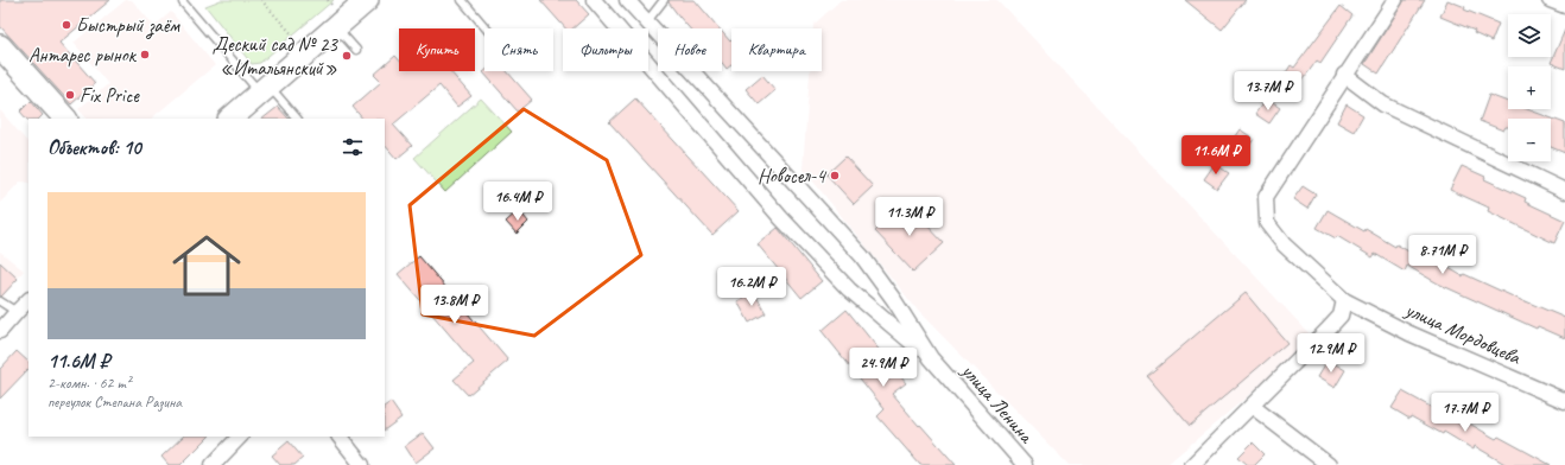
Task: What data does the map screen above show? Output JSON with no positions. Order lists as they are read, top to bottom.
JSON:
{
  "streets": {
    "street": ["улица Мордовцева", "улица Ленина"]
  },
  "places": [
    "Быстрый заём",
    "Антарес рынок",
    "Деский сад № 23 «Итальянский»",
    "Fix Price",
    "Новосел-4"
  ],
  "page": {
    "map_buttons": ["+", "−"],
    "chip": [
      "Купить",
      "Снять",
      "Фильтры",
      "Новое",
      "Квартира"
    ],
    "price": [
      "13.7M ₽",
      "11.6M ₽",
      "16.4M ₽",
      "11.3M ₽",
      "8.71M ₽",
      "16.2M ₽",
      "13.8M ₽",
      "12.9M ₽",
      "24.9M ₽",
      "17.7M ₽"
    ],
    "heading": "Объектов: 10",
    "list": [
      {
        "name": "11.6M ₽",
        "note": "2-комн. · 62 m² · переулок Степана Разина"
      }
    ]
  }
}
